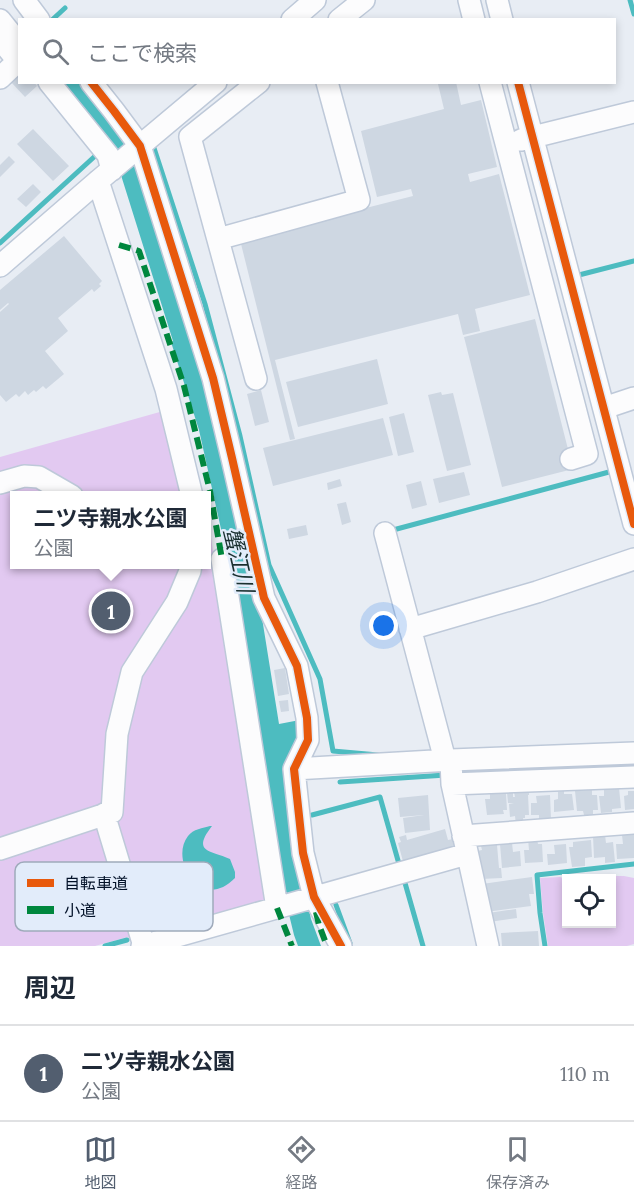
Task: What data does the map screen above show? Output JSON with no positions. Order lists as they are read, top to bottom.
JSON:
{
  "water": ["蟹江川"],
  "legend": ["自転車道", "小道"],
  "page": {
    "search": "ここで検索",
    "popup": ["二ツ寺親水公園", "公園"],
    "pins": "1",
    "heading": "周辺",
    "list": [
      {
        "mark": "1",
        "name": "二ツ寺親水公園",
        "note": "公園",
        "value": "110 m"
      }
    ],
    "nav": ["地図", "経路", "保存済み"]
  }
}
